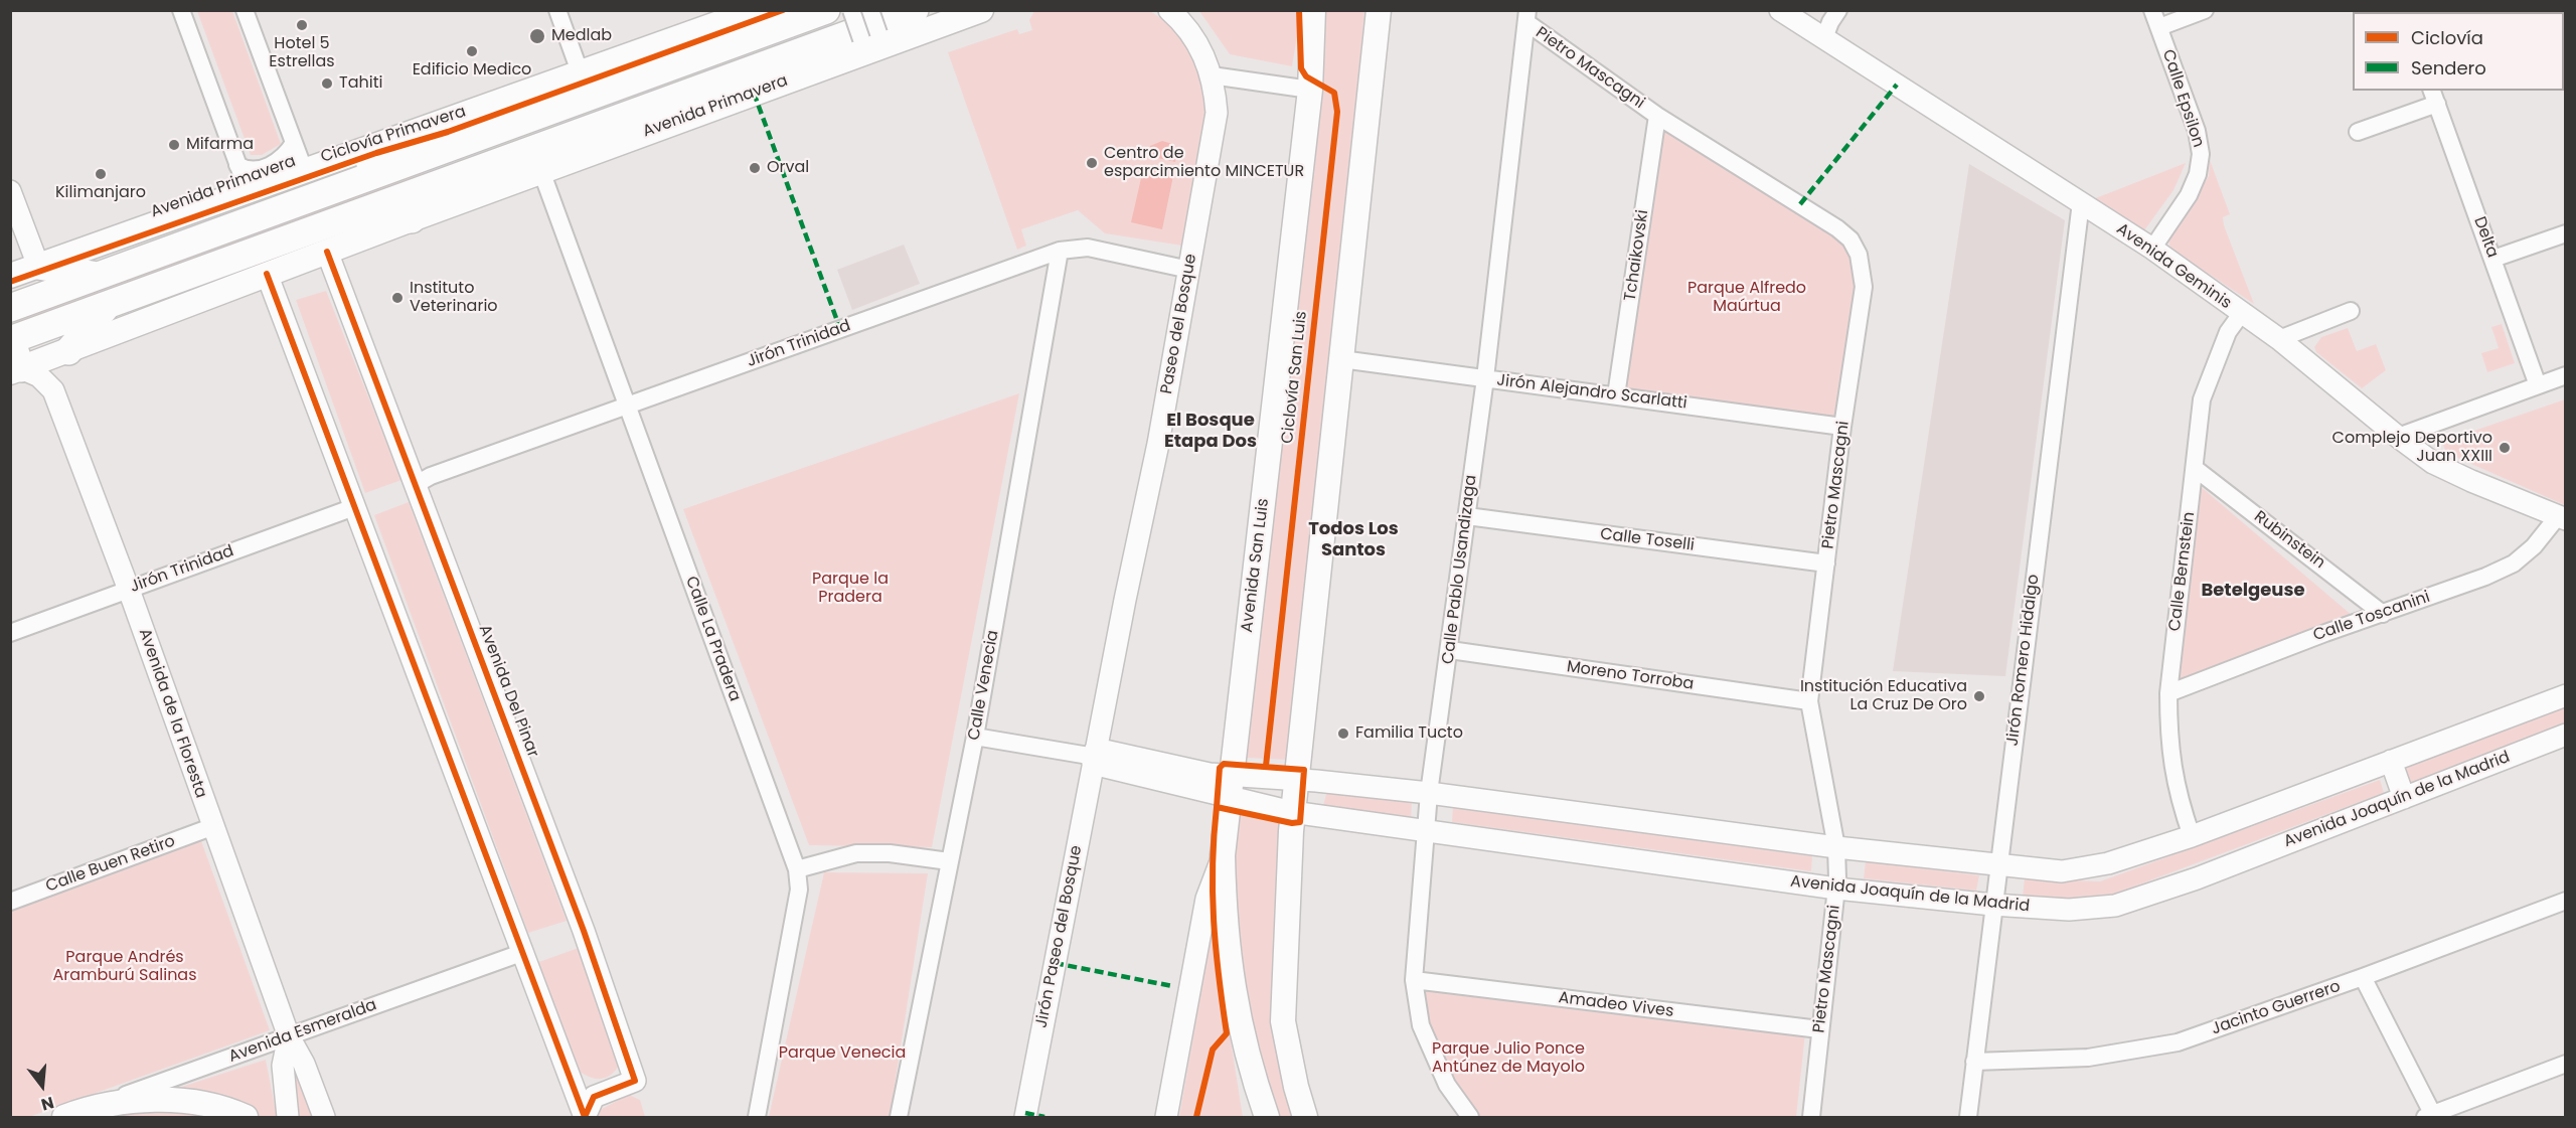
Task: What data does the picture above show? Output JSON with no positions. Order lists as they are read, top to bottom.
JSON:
{
  "streets": {
    "main road": ["Avenida Primavera", "Avenida San Luis"],
    "street": [
      "Pietro Mascagni",
      "Calle Epsilon",
      "Delta",
      "Tchaikovski",
      "Avenida Geminis",
      "Paseo del Bosque",
      "Jirón Trinidad",
      "Jirón Alejandro Scarlatti",
      "Calle Toselli",
      "Rubinstein",
      "Calle Pablo Usandizaga",
      "Calle Bernstein",
      "Calle Toscanini",
      "Calle La Pradera",
      "Jirón Romero Hidalgo",
      "Moreno Torroba",
      "Calle Venecia",
      "Avenida Del Pinar",
      "Avenida de la Floresta",
      "Avenida Joaquín de la Madrid",
      "Calle Buen Retiro",
      "Jirón Paseo del Bosque",
      "Amadeo Vives",
      "Jacinto Guerrero",
      "Avenida Esmeralda"
    ],
    "cycle path": ["Ciclovía Primavera", "Ciclovía San Luis"]
  },
  "crossings": [
    ["Pietro Mascagni", "Tchaikovski"],
    ["Pietro Mascagni", "Jirón Alejandro Scarlatti"],
    ["Pietro Mascagni", "Calle Toselli"],
    ["Pietro Mascagni", "Calle Pablo Usandizaga"],
    ["Pietro Mascagni", "Moreno Torroba"],
    ["Pietro Mascagni", "Avenida Joaquín de la Madrid"],
    ["Pietro Mascagni", "Amadeo Vives"],
    ["Calle Epsilon", "Avenida Geminis"],
    ["Avenida Primavera", "Calle La Pradera"],
    ["Avenida Primavera", "Avenida Del Pinar"],
    ["Tchaikovski", "Jirón Alejandro Scarlatti"],
    ["Avenida Geminis", "Calle Bernstein"],
    ["Avenida Geminis", "Calle Toscanini"],
    ["Avenida Geminis", "Jirón Romero Hidalgo"],
    ["Paseo del Bosque", "Jirón Trinidad"],
    ["Paseo del Bosque", "Jirón Paseo del Bosque"],
    ["Jirón Trinidad", "Calle La Pradera"],
    ["Jirón Trinidad", "Calle Venecia"],
    ["Jirón Trinidad", "Avenida Del Pinar"],
    ["Jirón Trinidad", "Avenida de la Floresta"],
    ["Jirón Alejandro Scarlatti", "Calle Pablo Usandizaga"],
    ["Calle Toselli", "Calle Pablo Usandizaga"],
    ["Rubinstein", "Calle Bernstein"],
    ["Rubinstein", "Calle Toscanini"],
    ["Avenida San Luis", "Avenida Joaquín de la Madrid"],
    ["Calle Pablo Usandizaga", "Moreno Torroba"],
    ["Calle Pablo Usandizaga", "Avenida Joaquín de la Madrid"],
    ["Calle Pablo Usandizaga", "Amadeo Vives"],
    ["Calle Bernstein", "Calle Toscanini"],
    ["Jirón Romero Hidalgo", "Avenida Joaquín de la Madrid"],
    ["Jirón Romero Hidalgo", "Jacinto Guerrero"],
    ["Avenida de la Floresta", "Calle Buen Retiro"],
    ["Avenida de la Floresta", "Avenida Esmeralda"]
  ],
  "districts": ["El Bosque Etapa Dos", "Todos Los Santos", "Betelgeuse"],
  "parks": [
    "Parque Alfredo Maúrtua",
    "Parque la Pradera",
    "Parque Andrés Aramburú Salinas",
    "Parque Julio Ponce Antúnez de Mayolo",
    "Parque Venecia"
  ],
  "places": [
    "Hotel 5 Estrellas",
    "Medlab",
    "Edificio Medico",
    "Tahiti",
    "Mifarma",
    "Centro de esparcimiento MINCETUR",
    "Orval",
    "Kilimanjaro",
    "Instituto Veterinario",
    "Complejo Deportivo Juan XXIII",
    "Institución Educativa La Cruz De Oro",
    "Familia Tucto"
  ],
  "legend": ["Ciclovía", "Sendero"],
  "north": "bottom"
}
